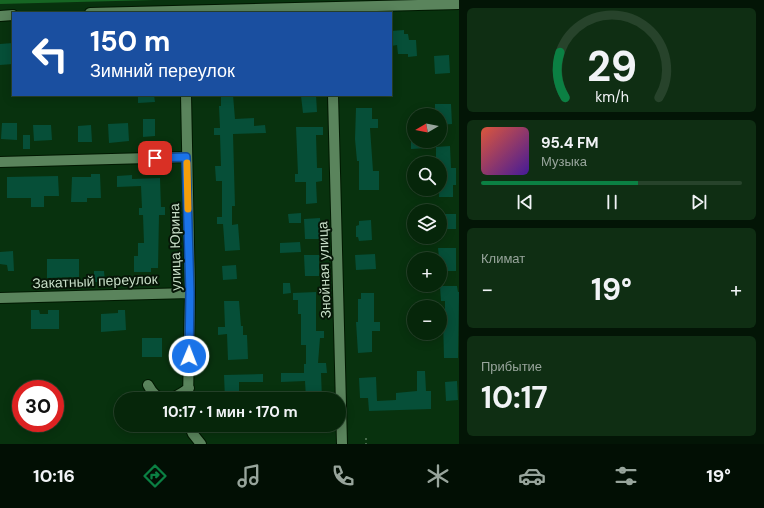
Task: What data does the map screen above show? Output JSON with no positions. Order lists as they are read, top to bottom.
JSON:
{
  "streets": {
    "street": ["улица Юрина", "Знойная улица", "Закатный переулок"]
  },
  "crossings": [
    ["улица Юрина", "Закатный переулок"]
  ],
  "north": "left",
  "page": {
    "turn": ["150 m", "Зимний переулок"],
    "map_buttons": ["+", "−"],
    "song": ["95.4 FM", "Музыка"],
    "tile": [
      "Климат",
      ["Прибытие", "10:17"]
    ],
    "heat": ["−", "19°", "+"],
    "limit": "30",
    "trip": "10:17 · 1 мин · 170 m",
    "tabs": ["10:16", "19°"],
    "gauge": ["29", "km/h"]
  }
}
